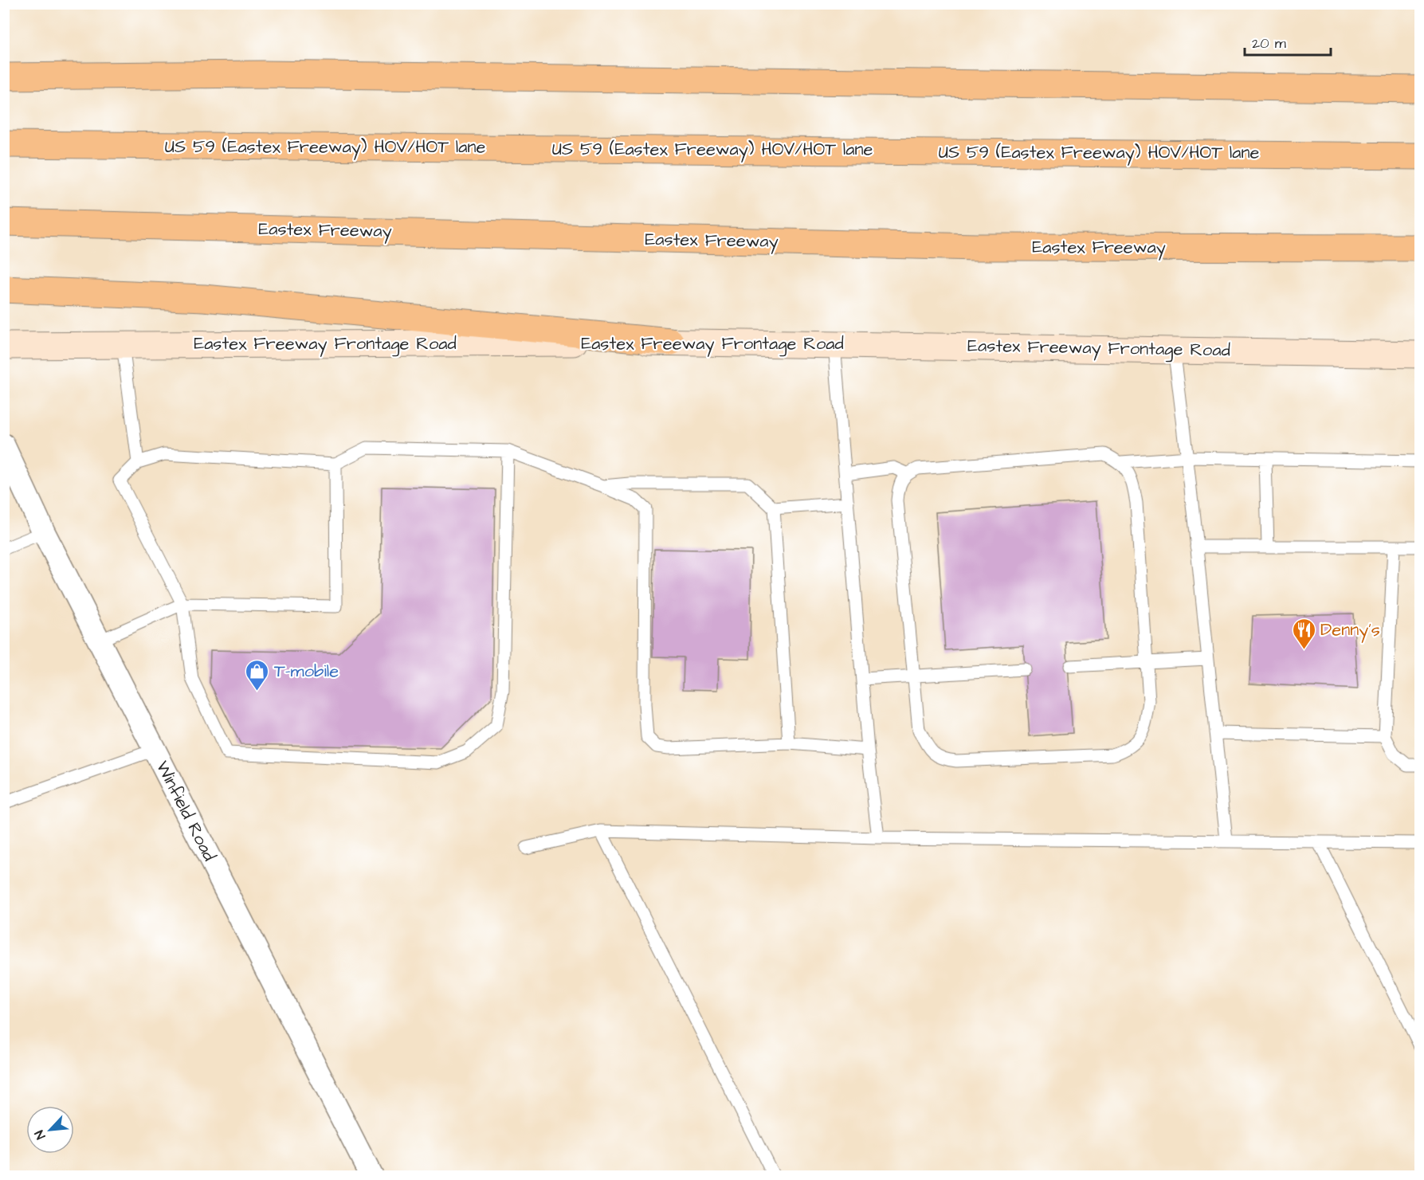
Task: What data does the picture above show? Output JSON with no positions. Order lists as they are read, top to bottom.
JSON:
{
  "streets": {
    "highway": ["US 59 (Eastex Freeway) HOV/HOT lane", "Eastex Freeway"],
    "main road": ["Eastex Freeway Frontage Road"],
    "street": ["Winfield Road"]
  },
  "places": {
    "restaurant": ["Denny's"],
    "shop": ["T-mobile"]
  },
  "scale_bar": "20 m",
  "north": "bottom left"
}
